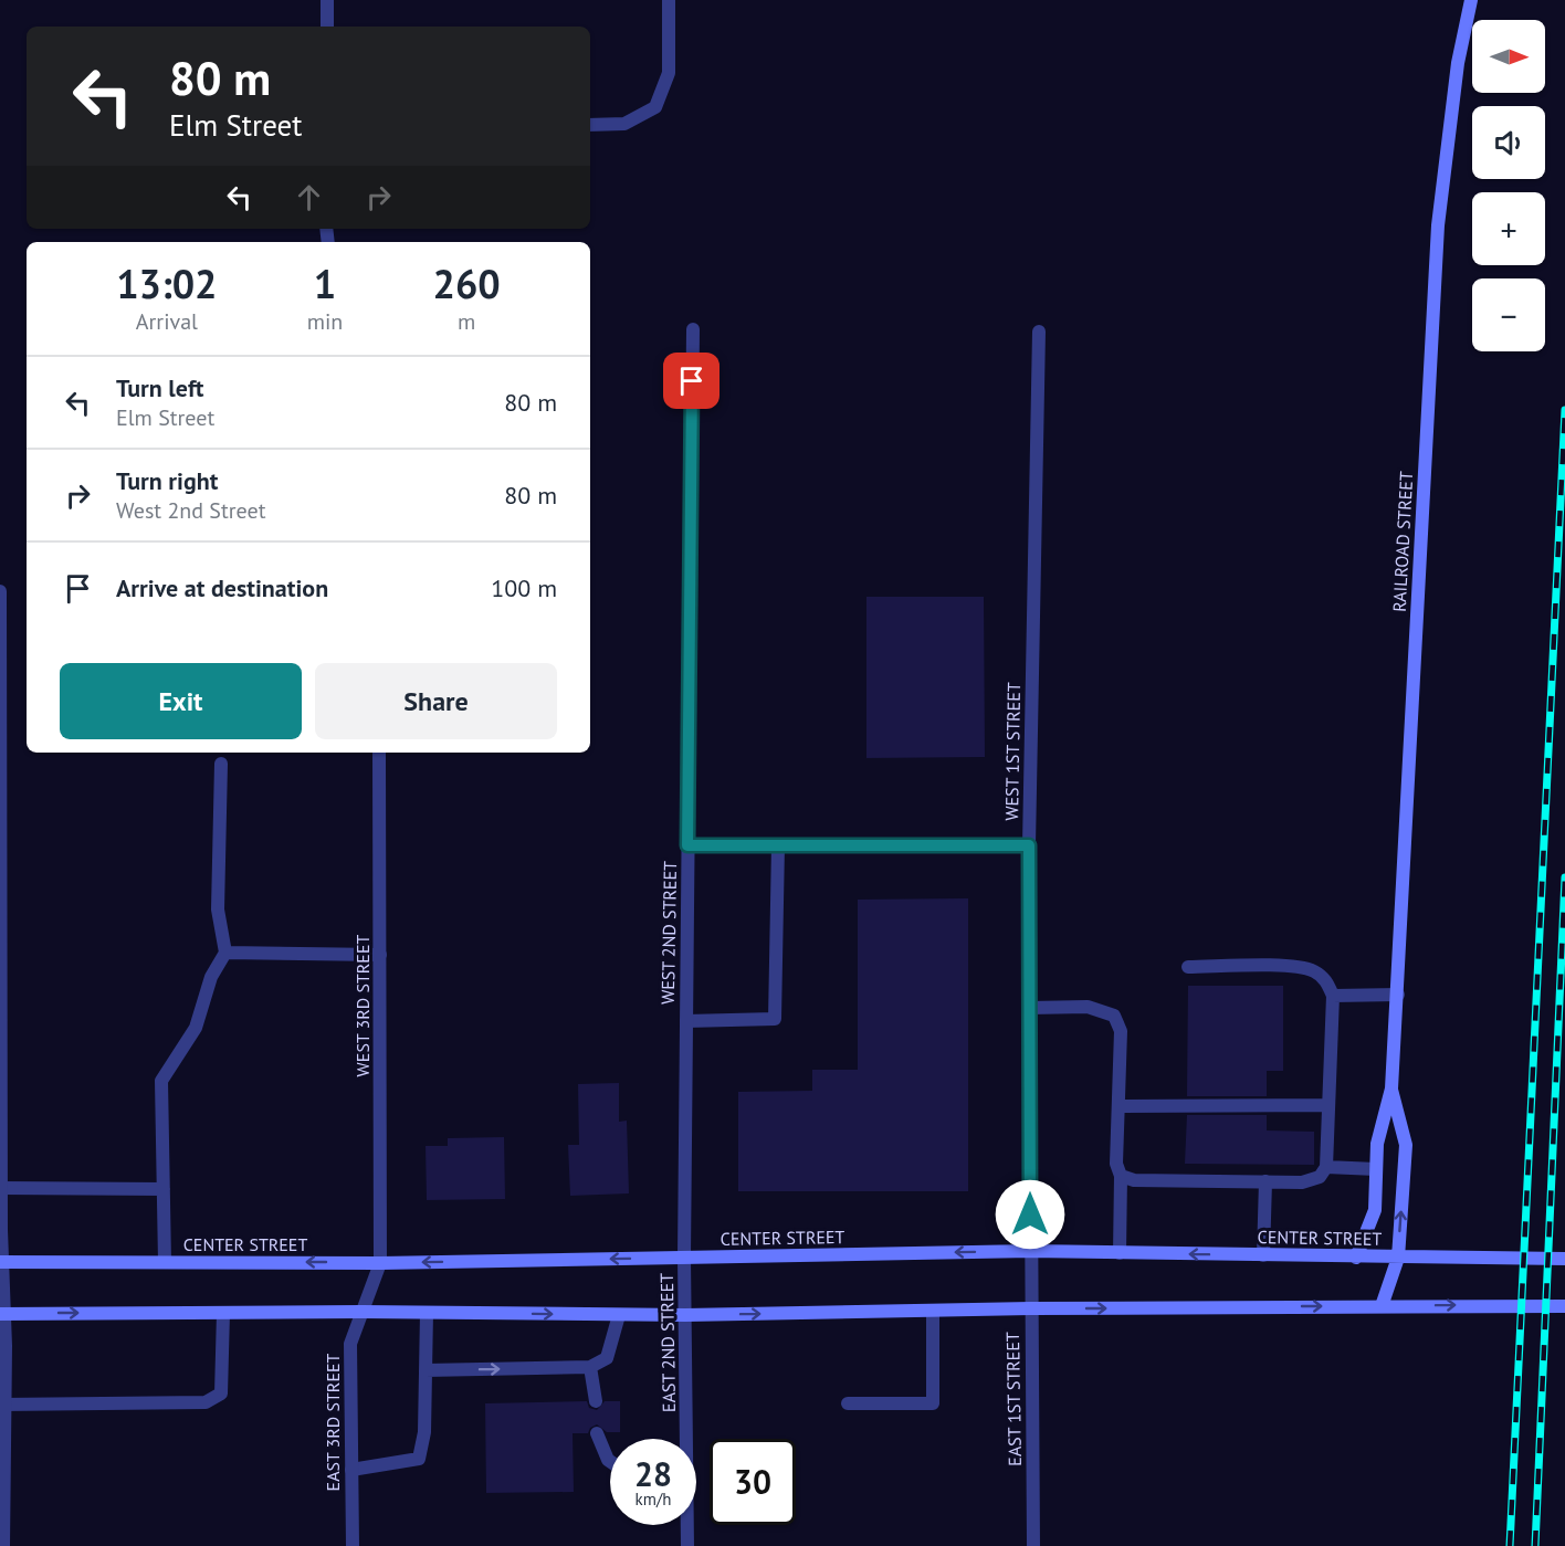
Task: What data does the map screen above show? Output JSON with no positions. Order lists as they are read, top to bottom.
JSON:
{
  "streets": {
    "main road": ["RAILROAD STREET", "CENTER STREET"],
    "street": [
      "WEST 1ST STREET",
      "WEST 2ND STREET",
      "WEST 3RD STREET",
      "EAST 2ND STREET",
      "EAST 1ST STREET",
      "EAST 3RD STREET"
    ]
  },
  "crossings": [
    ["RAILROAD STREET", "CENTER STREET"],
    ["WEST 1ST STREET", "CENTER STREET"],
    ["WEST 1ST STREET", "EAST 1ST STREET"],
    ["WEST 2ND STREET", "CENTER STREET"],
    ["WEST 2ND STREET", "EAST 2ND STREET"],
    ["WEST 3RD STREET", "CENTER STREET"],
    ["WEST 3RD STREET", "EAST 3RD STREET"],
    ["CENTER STREET", "EAST 2ND STREET"],
    ["CENTER STREET", "EAST 1ST STREET"],
    ["CENTER STREET", "EAST 3RD STREET"]
  ],
  "north": "right",
  "page": {
    "map_buttons": ["+", "−"],
    "turn": ["80 m", "Elm Street"],
    "eta": [
      "13:02",
      "Arrival",
      "1",
      "min",
      "260",
      "m"
    ],
    "list": [
      {
        "name": "Turn left",
        "note": "Elm Street",
        "value": "80 m"
      },
      {
        "name": "Turn right",
        "note": "West 2nd Street",
        "value": "80 m"
      },
      {
        "name": "Arrive at destination",
        "value": "100 m"
      }
    ],
    "buttons": ["Exit", "Share"],
    "speed": "28 km/h",
    "limit": "30"
  }
}
